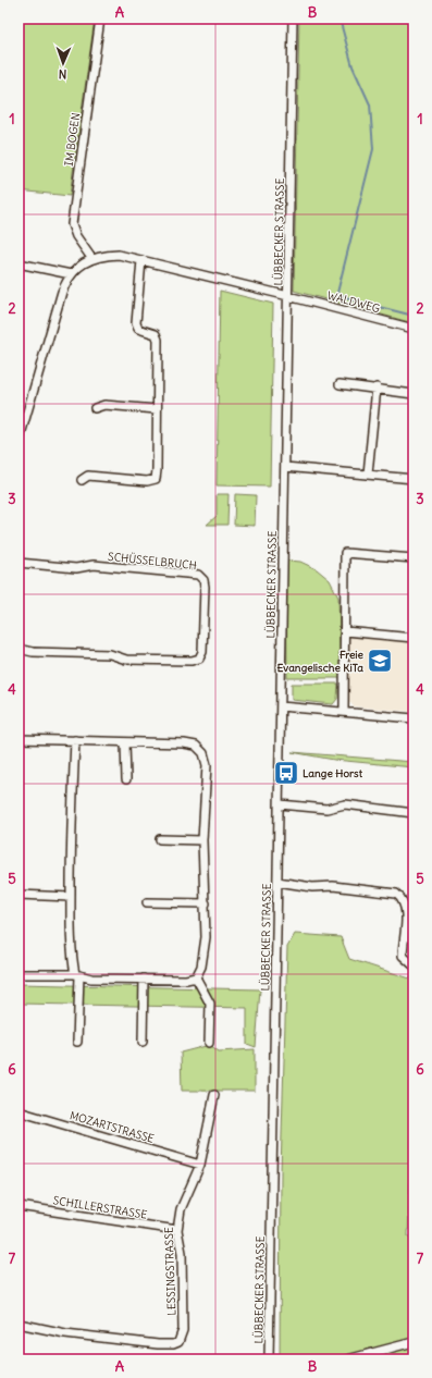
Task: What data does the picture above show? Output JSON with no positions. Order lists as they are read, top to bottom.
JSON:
{
  "streets": {
    "street": [
      "IM BOGEN",
      "LÜBBECKER STRASSE",
      "WALDWEG",
      "SCHÜSSELBRUCH",
      "MOZARTSTRASSE",
      "SCHILLERSTRASSE",
      "LESSINGSTRASSE"
    ]
  },
  "crossings": [
    ["IM BOGEN", "WALDWEG"],
    ["LÜBBECKER STRASSE", "WALDWEG"],
    ["MOZARTSTRASSE", "LESSINGSTRASSE"],
    ["SCHILLERSTRASSE", "LESSINGSTRASSE"]
  ],
  "places": {
    "school or university": ["Freie Evangelische KiTa"],
    "bus stop": ["Lange Horst"]
  },
  "north": "bottom",
  "grid": {
    "columns": ["A", "B"],
    "rows": [
      "1",
      "2",
      "3",
      "4",
      "5",
      "6",
      "7"
    ]
  }
}
